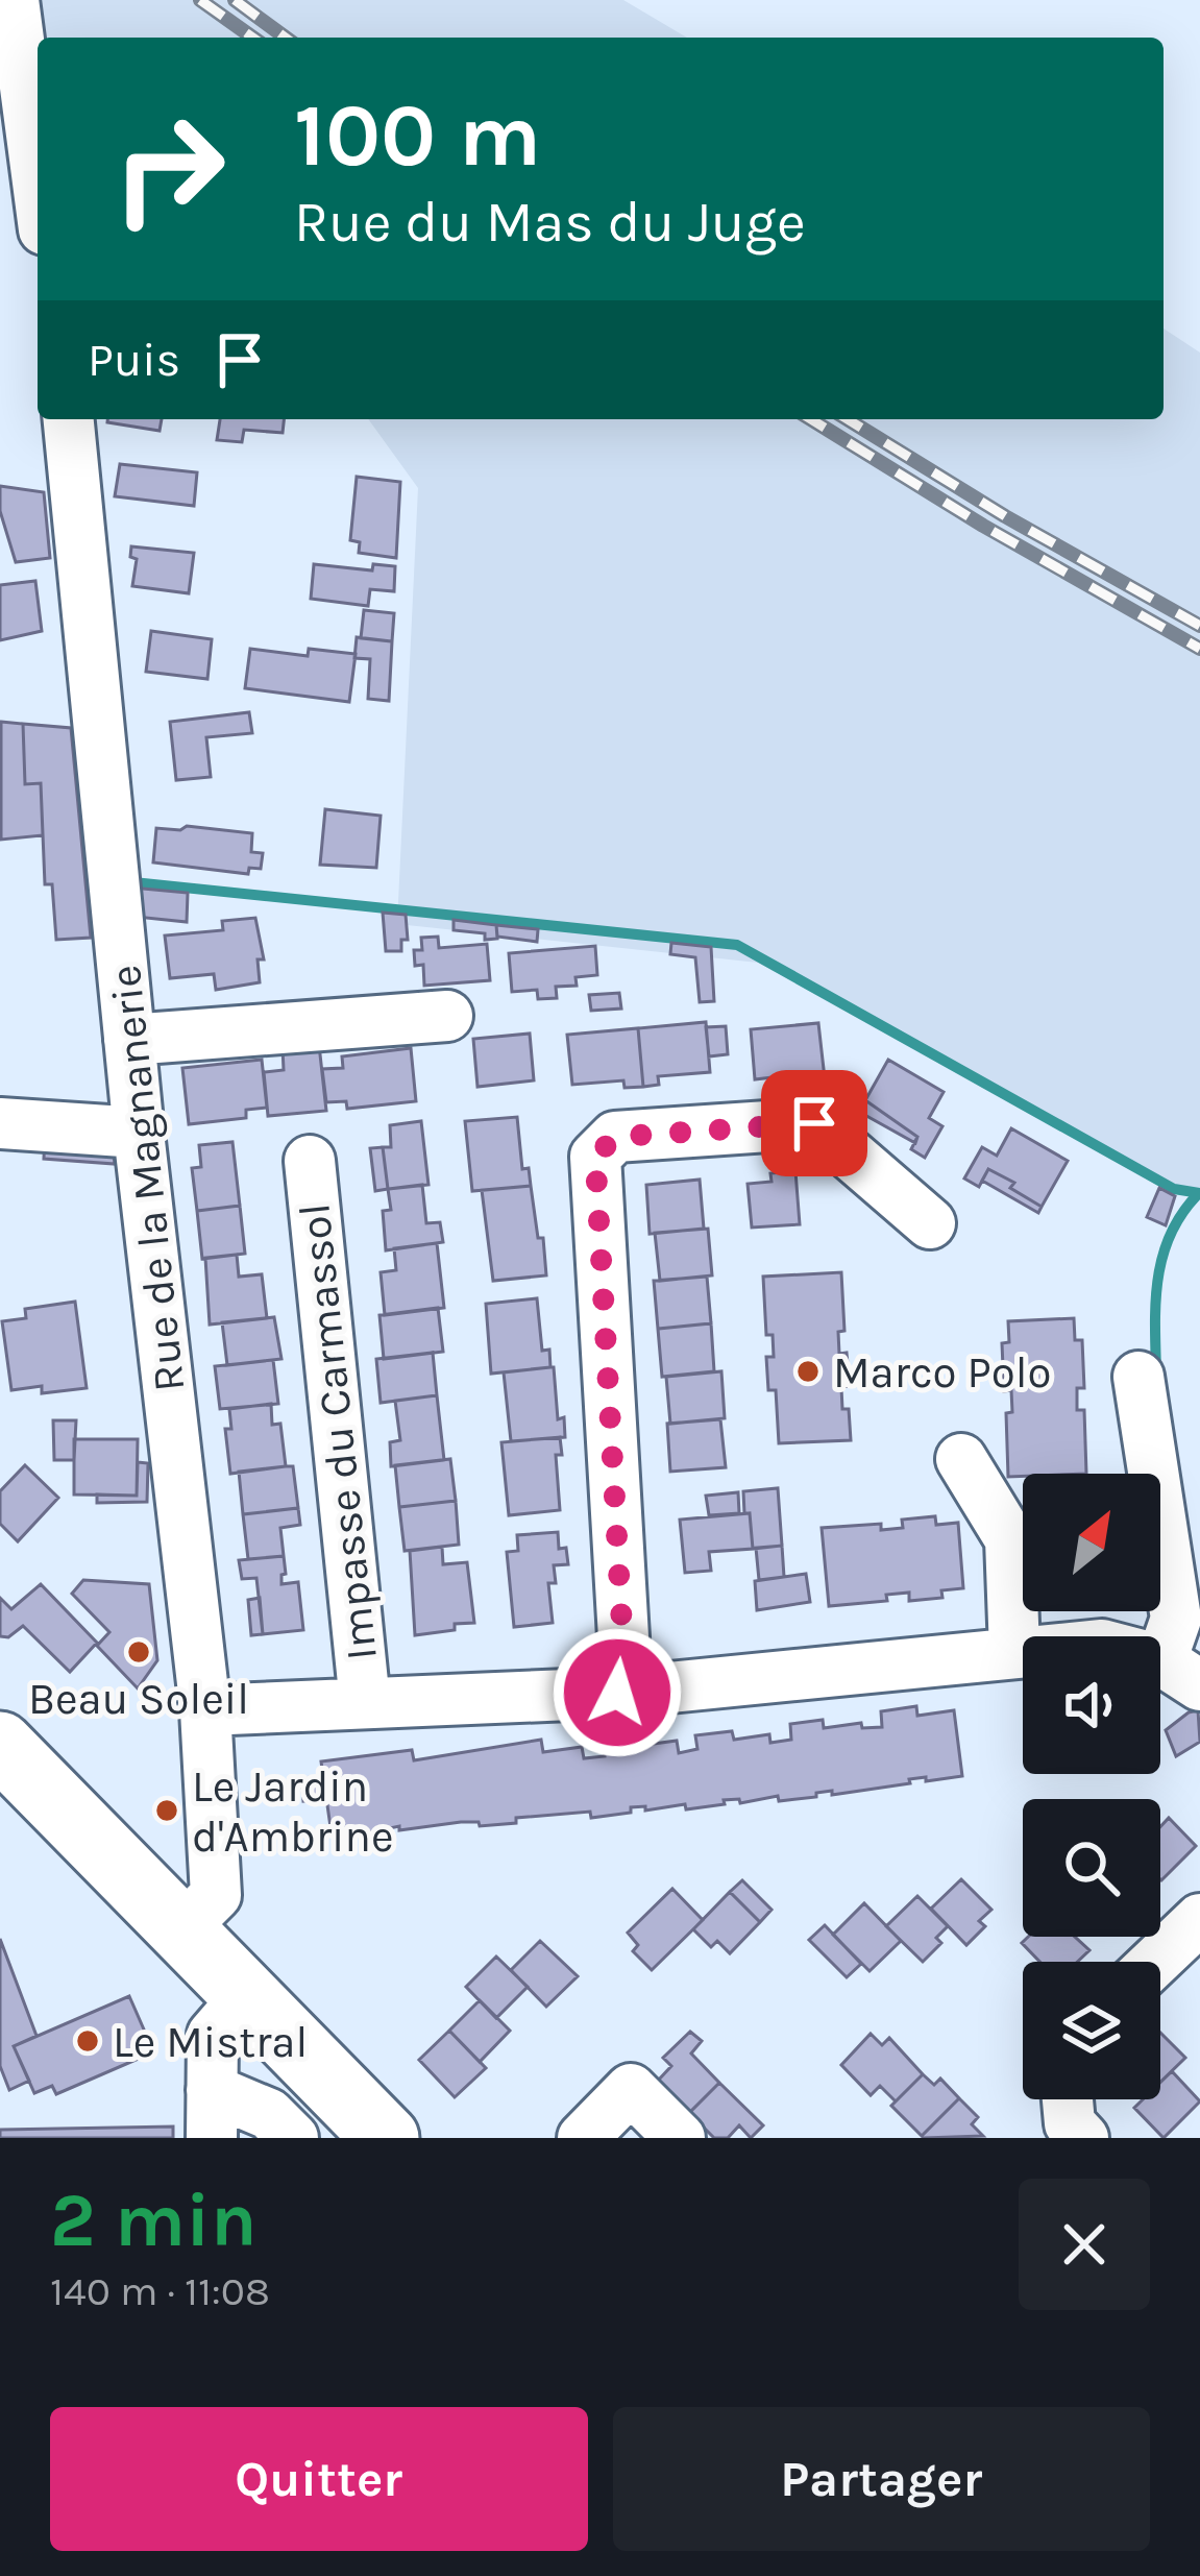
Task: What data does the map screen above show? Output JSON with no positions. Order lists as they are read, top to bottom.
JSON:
{
  "streets": {
    "street": ["Rue de la Magnanerie", "Impasse du Carmassol"]
  },
  "places": [
    "Marco Polo",
    "Beau Soleil",
    "Le Jardin d'Ambrine",
    "Le Mistral"
  ],
  "north": "top right",
  "page": {
    "turn": ["100 m", "Rue du Mas du Juge"],
    "then": "Puis",
    "heading": ["2 min", "140 m · 11:08"],
    "buttons": ["Quitter", "Partager"]
  }
}
